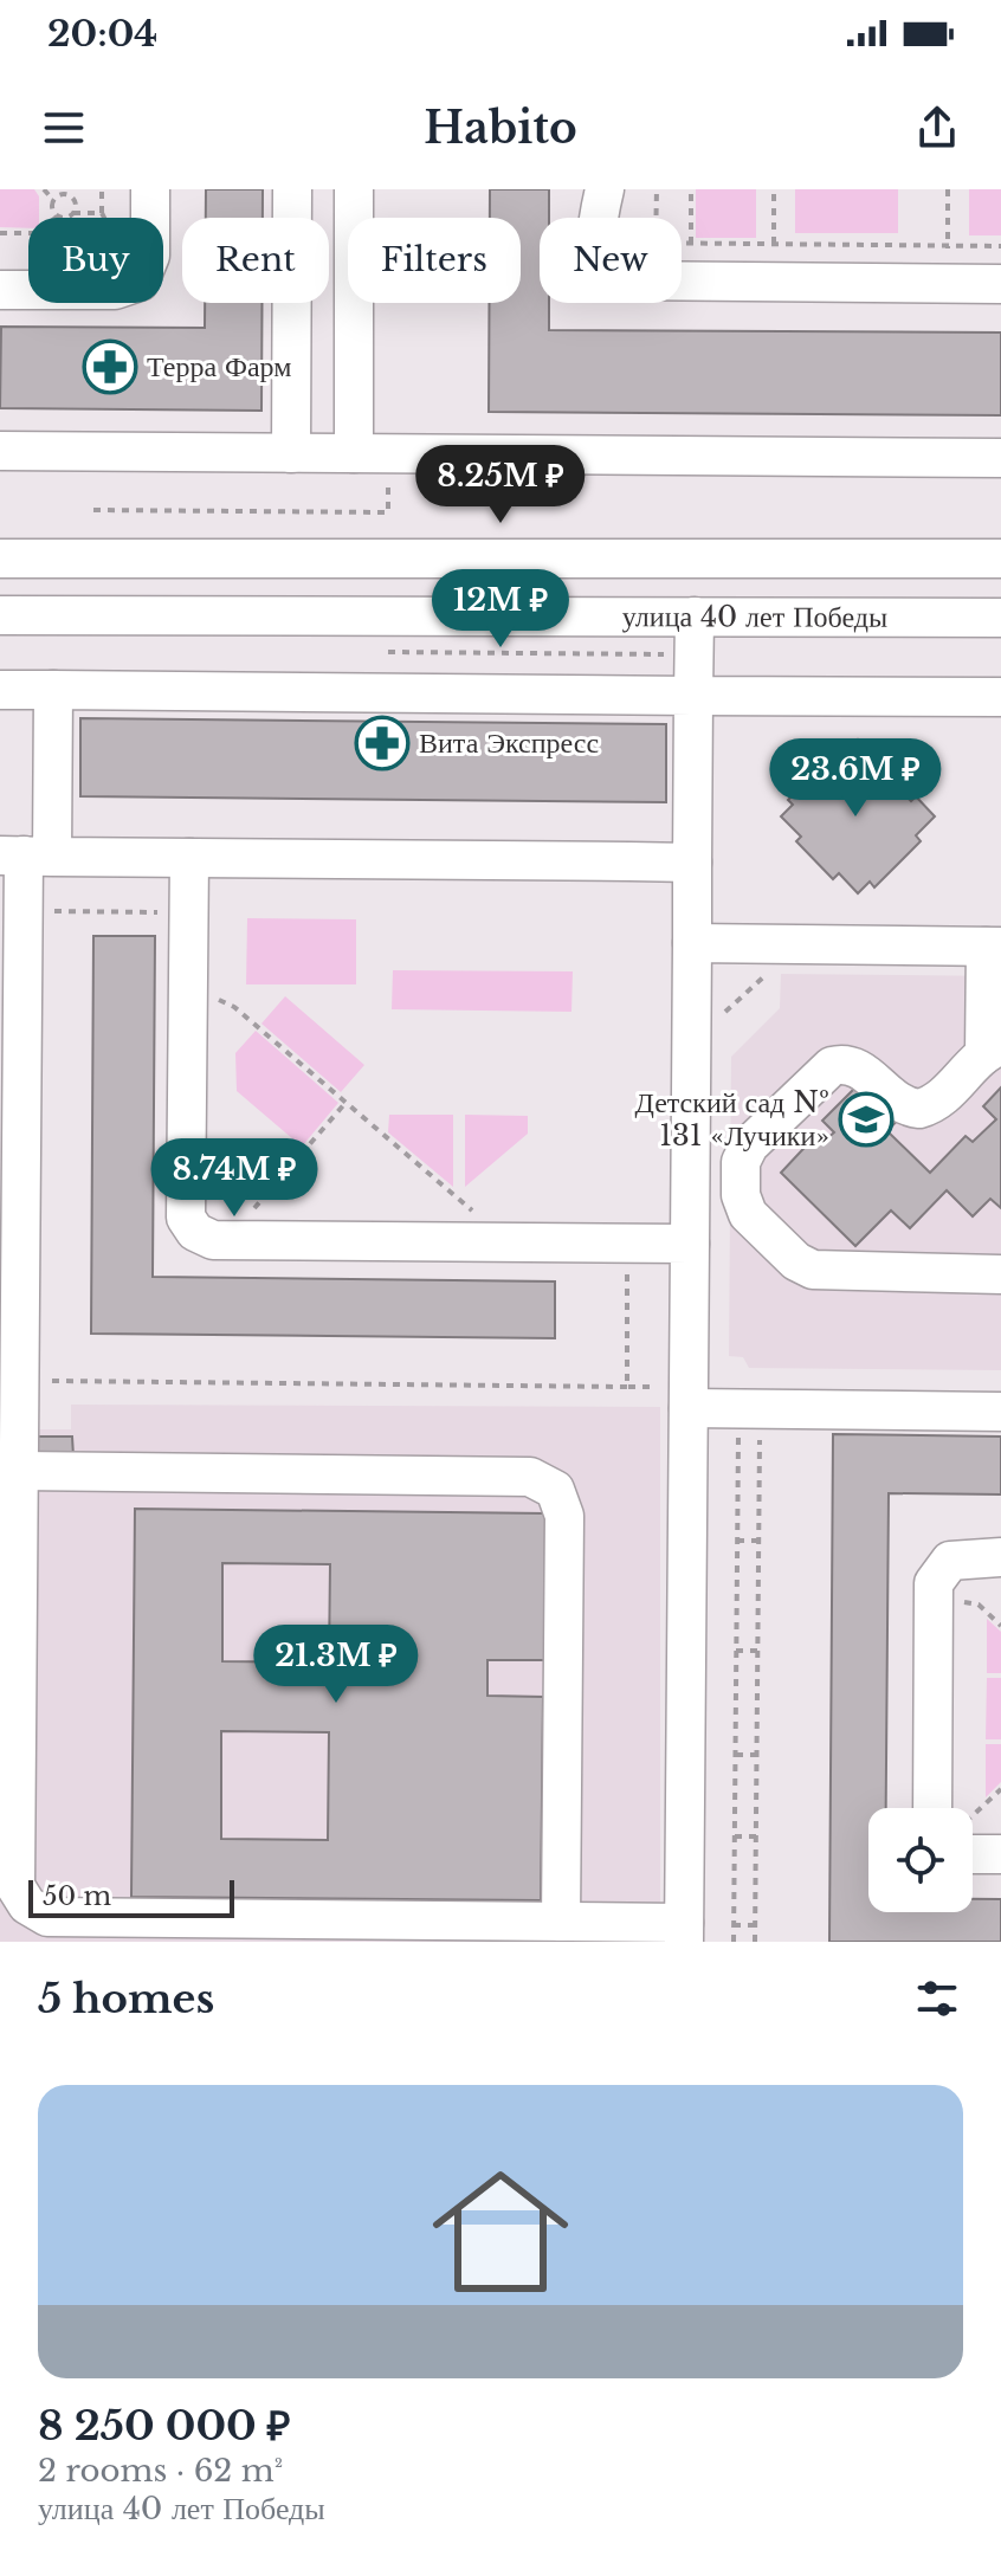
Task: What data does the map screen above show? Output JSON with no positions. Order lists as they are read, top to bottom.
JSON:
{
  "streets": {
    "street": ["улица 40 лет Победы"]
  },
  "places": {
    "pharmacy": ["Терра Фарм", "Вита Экспресс"],
    "school or university": ["Детский сад № 131 «Лучики»"]
  },
  "scale_bar": "50 m",
  "page": {
    "status": "20:04",
    "header": "Habito",
    "chip": [
      "Buy",
      "Rent",
      "Filters",
      "New"
    ],
    "price": [
      "8.25M ₽",
      "12M ₽",
      "23.6M ₽",
      "8.74M ₽",
      "21.3M ₽"
    ],
    "scale": "50 m",
    "heading": "5 homes",
    "list": [
      {
        "name": "8 250 000 ₽",
        "note": "2 rooms · 62 m² · улица 40 лет Победы"
      }
    ]
  }
}
